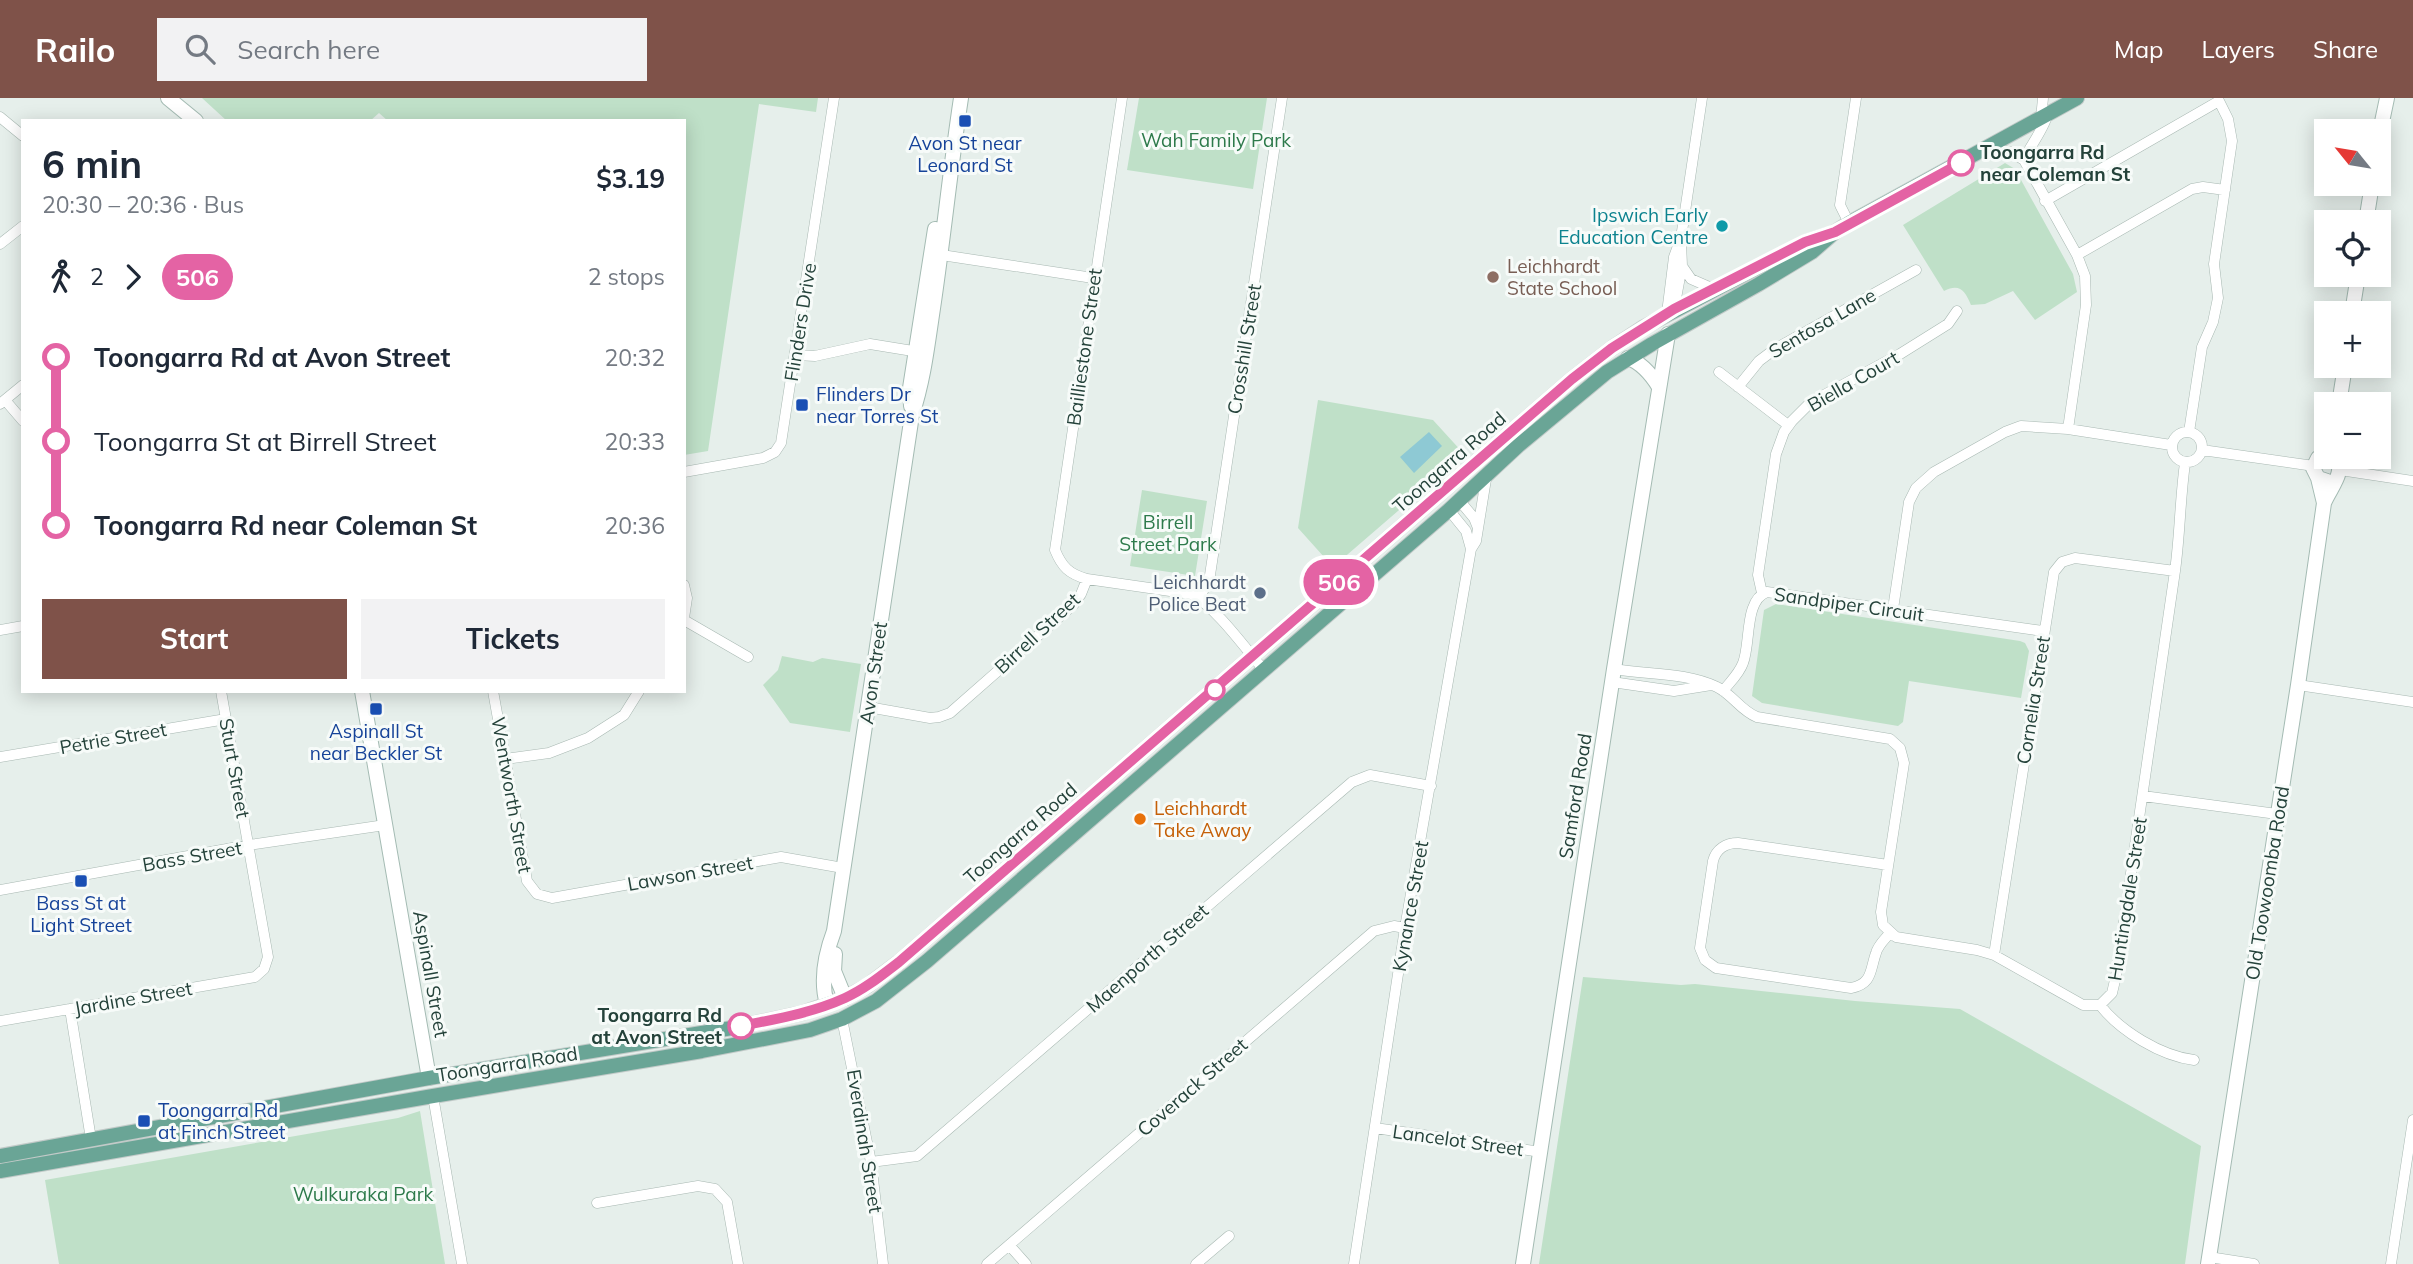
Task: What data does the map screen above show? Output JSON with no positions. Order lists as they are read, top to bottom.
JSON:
{
  "streets": {
    "main road": ["Toongarra Road", "Samford Road", "Aspinall Street"],
    "street": [
      "Flinders Drive",
      "Sentosa Lane",
      "Bailliestone Street",
      "Crosshill Street",
      "Biella Court",
      "Sandpiper Circuit",
      "Birrell Street",
      "Avon Street",
      "Cornelia Street",
      "Petrie Street",
      "Sturt Street",
      "Wentworth Street",
      "Bass Street",
      "Lawson Street",
      "Old Toowoomba Road",
      "Huntingdale Street",
      "Kynance Street",
      "Maenporth Street",
      "Jardine Street",
      "Coverack Street",
      "Lancelot Street",
      "Everdinah Street"
    ]
  },
  "crossings": [
    ["Bailliestone Street", "Birrell Street"],
    ["Crosshill Street", "Birrell Street"],
    ["Biella Court", "Sandpiper Circuit"],
    ["Toongarra Road", "Avon Street"],
    ["Toongarra Road", "Samford Road"],
    ["Toongarra Road", "Kynance Street"],
    ["Toongarra Road", "Aspinall Street"],
    ["Toongarra Road", "Everdinah Street"],
    ["Sandpiper Circuit", "Cornelia Street"],
    ["Birrell Street", "Avon Street"],
    ["Avon Street", "Lawson Street"],
    ["Cornelia Street", "Huntingdale Street"],
    ["Petrie Street", "Sturt Street"],
    ["Sturt Street", "Bass Street"],
    ["Sturt Street", "Jardine Street"],
    ["Wentworth Street", "Lawson Street"],
    ["Samford Road", "Lancelot Street"],
    ["Bass Street", "Aspinall Street"],
    ["Kynance Street", "Maenporth Street"],
    ["Kynance Street", "Coverack Street"],
    ["Kynance Street", "Lancelot Street"],
    ["Maenporth Street", "Everdinah Street"]
  ],
  "parks": ["Wah Family Park", "Birrell Street Park", "Wulkuraka Park"],
  "places": {
    "transit": [
      "Avon St near Leonard St",
      "Flinders Dr near Torres St",
      "Aspinall St near Beckler St",
      "Bass St at Light Street",
      "Toongarra Rd at Finch Street"
    ],
    "other": [
      "Toongarra Rd near Coleman St",
      "Ipswich Early Education Centre",
      "Leichhardt State School",
      "Leichhardt Police Beat",
      "Leichhardt Take Away",
      "Toongarra Rd at Avon Street"
    ]
  },
  "lines": ["bus line 506"],
  "north": "top left",
  "page": {
    "header": "Railo",
    "search": "Search here",
    "nav": ["Map", "Layers", "Share"],
    "on_map": "506",
    "map_buttons": ["+", "−"],
    "heading": ["6 min", "20:30 – 20:36 · Bus", "$3.19"],
    "legs": ["2", "506", "2 stops"],
    "list": [
      {
        "name": "Toongarra Rd at Avon Street",
        "value": "20:32"
      },
      {
        "name": "Toongarra St at Birrell Street",
        "value": "20:33"
      },
      {
        "name": "Toongarra Rd near Coleman St",
        "value": "20:36"
      }
    ],
    "buttons": ["Start", "Tickets"]
  }
}
